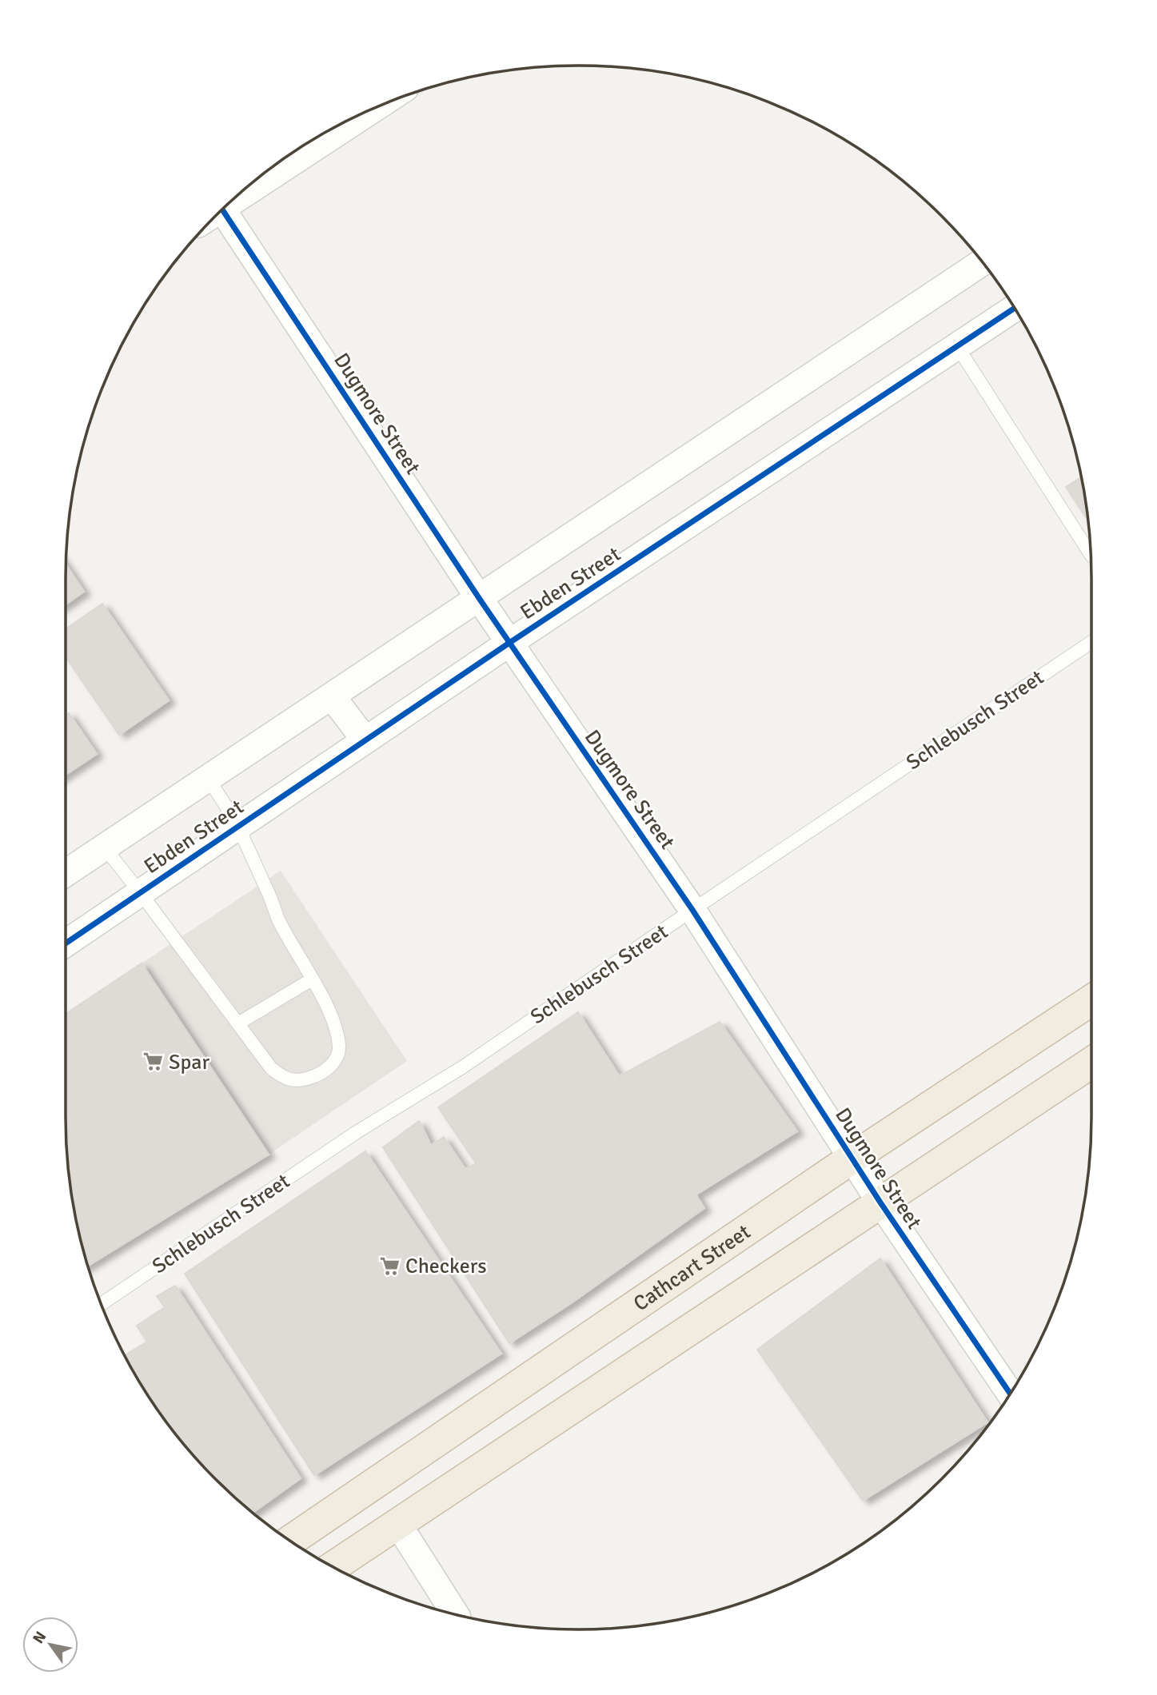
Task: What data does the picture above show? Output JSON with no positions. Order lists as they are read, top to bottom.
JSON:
{
  "streets": {
    "highway": ["Cathcart Street"],
    "street": ["Dugmore Street", "Ebden Street"],
    "lane": ["Schlebusch Street"]
  },
  "crossings": [
    ["Dugmore Street", "Ebden Street"],
    ["Dugmore Street", "Schlebusch Street"],
    ["Dugmore Street", "Cathcart Street"]
  ],
  "places": {
    "supermarket": ["Spar", "Checkers"]
  },
  "north": "top left"
}
